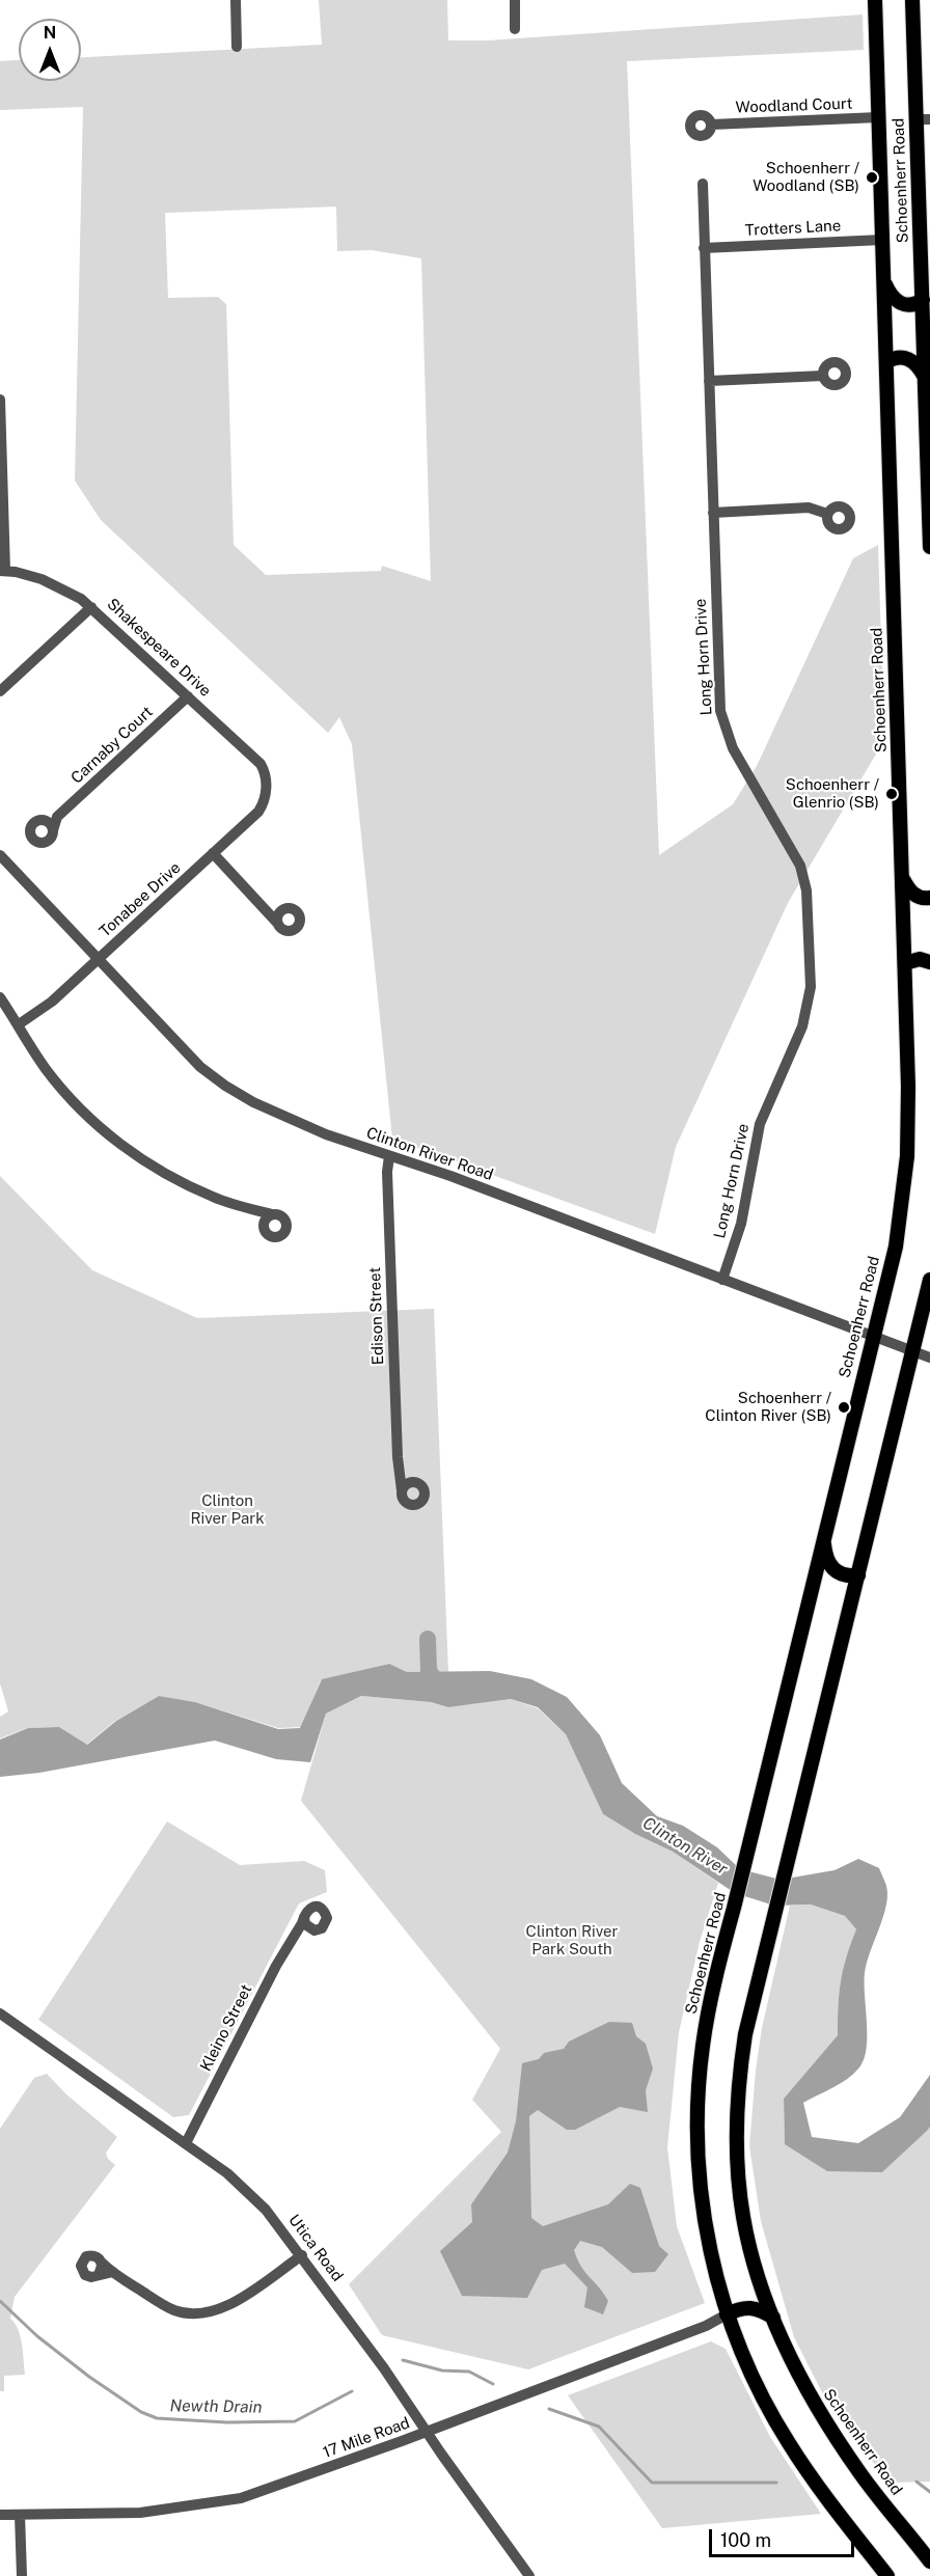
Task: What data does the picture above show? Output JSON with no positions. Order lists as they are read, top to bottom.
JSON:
{
  "streets": {
    "main road": ["Schoenherr Road"],
    "street": [
      "Woodland Court",
      "Trotters Lane",
      "Shakespeare Drive",
      "Long Horn Drive",
      "Carnaby Court",
      "Tonabee Drive",
      "Clinton River Road",
      "Edison Street",
      "Kleino Street",
      "Utica Road",
      "17 Mile Road"
    ]
  },
  "crossings": [
    ["Woodland Court", "Schoenherr Road"],
    ["Schoenherr Road", "Trotters Lane"],
    ["Schoenherr Road", "Clinton River Road"],
    ["Schoenherr Road", "17 Mile Road"],
    ["Trotters Lane", "Long Horn Drive"],
    ["Shakespeare Drive", "Carnaby Court"],
    ["Shakespeare Drive", "Tonabee Drive"],
    ["Long Horn Drive", "Clinton River Road"],
    ["Tonabee Drive", "Clinton River Road"],
    ["Clinton River Road", "Edison Street"],
    ["Kleino Street", "Utica Road"],
    ["Utica Road", "17 Mile Road"]
  ],
  "water": ["Clinton River", "Newth Drain"],
  "parks": ["Clinton River Park", "Clinton River Park South"],
  "places": ["Schoenherr / Woodland (SB)", "Schoenherr / Glenrio (SB)", "Schoenherr / Clinton River (SB)"],
  "scale_bar": "100 m",
  "north": "top"
}
